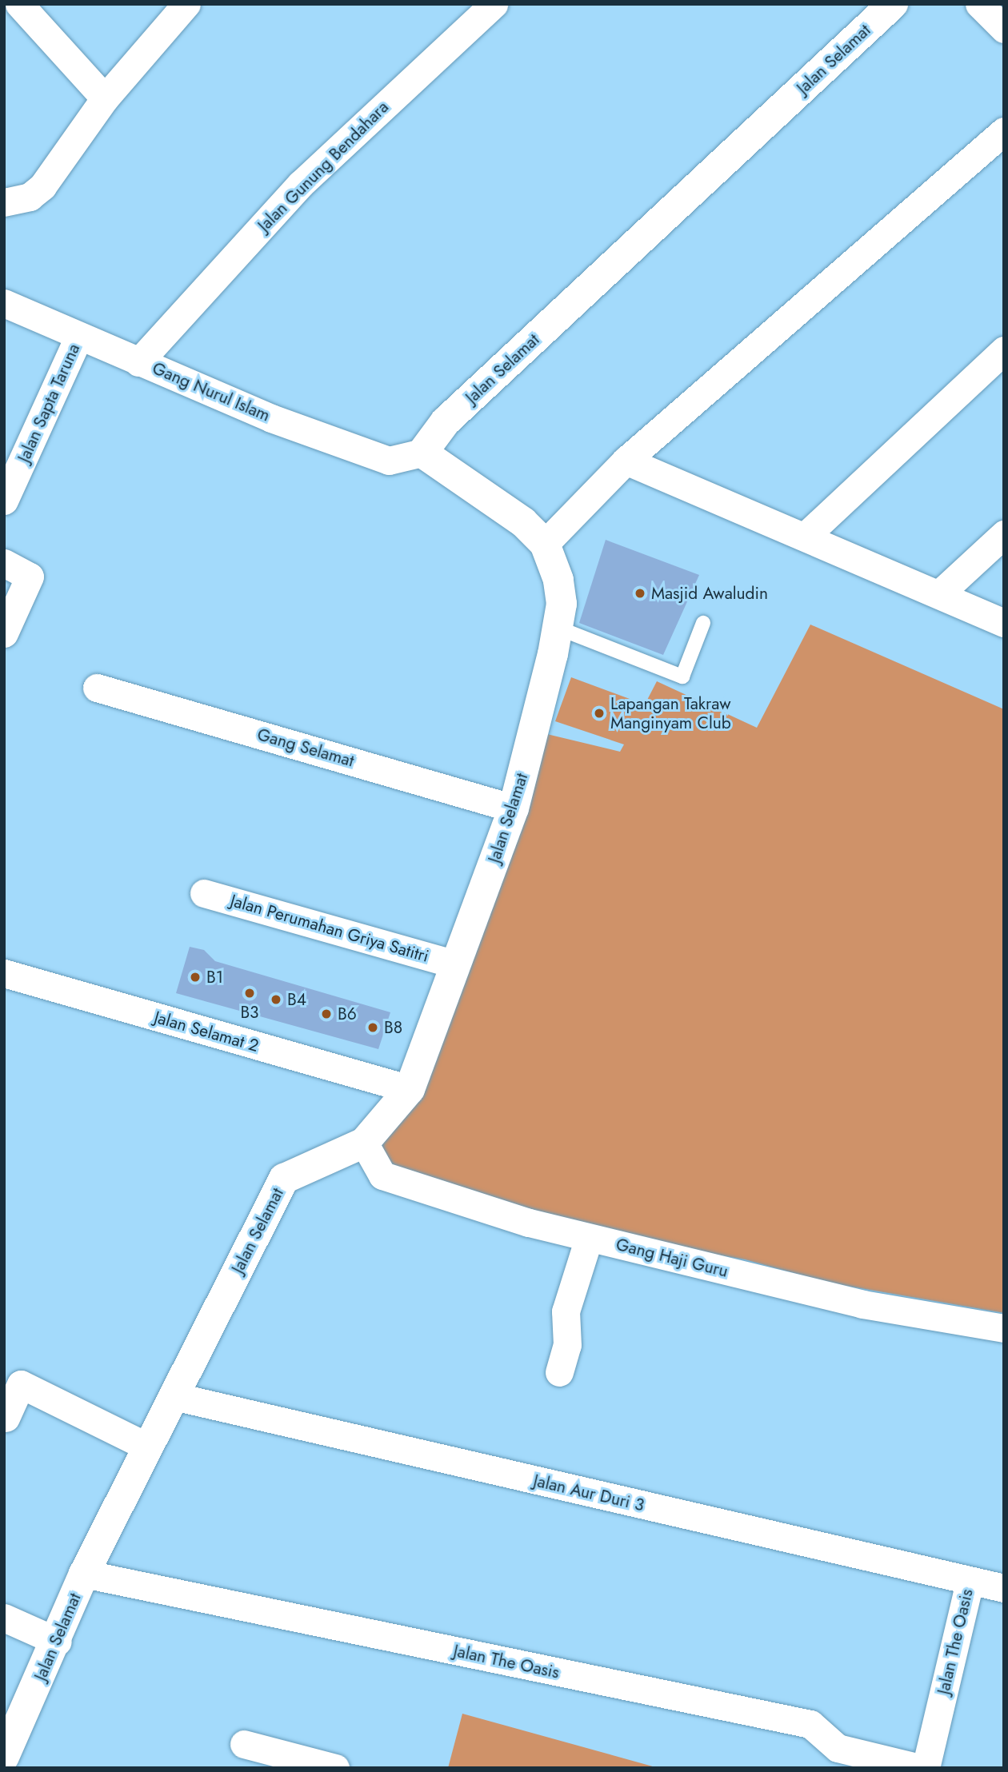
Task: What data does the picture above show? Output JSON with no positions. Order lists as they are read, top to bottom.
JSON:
{
  "streets": {
    "street": [
      "Jalan Selamat",
      "Jalan Gunung Bendahara",
      "Gang Nurul Islam",
      "Jalan Sapta Taruna",
      "Gang Selamat",
      "Jalan Perumahan Griya Satitri",
      "Jalan Selamat 2",
      "Gang Haji Guru",
      "Jalan Aur Duri 3",
      "Jalan The Oasis"
    ]
  },
  "crossings": [
    ["Jalan Selamat", "Gang Nurul Islam"],
    ["Jalan Selamat", "Gang Selamat"],
    ["Jalan Selamat", "Jalan Perumahan Griya Satitri"],
    ["Jalan Selamat", "Jalan Selamat 2"],
    ["Jalan Selamat", "Gang Haji Guru"],
    ["Jalan Selamat", "Jalan Aur Duri 3"],
    ["Jalan Selamat", "Jalan The Oasis"],
    ["Jalan Gunung Bendahara", "Gang Nurul Islam"],
    ["Gang Nurul Islam", "Jalan Sapta Taruna"],
    ["Jalan Aur Duri 3", "Jalan The Oasis"]
  ],
  "places": [
    "Masjid Awaludin",
    "Lapangan Takraw Manginyam Club",
    "B1",
    "B3",
    "B4",
    "B6",
    "B8"
  ]
}
